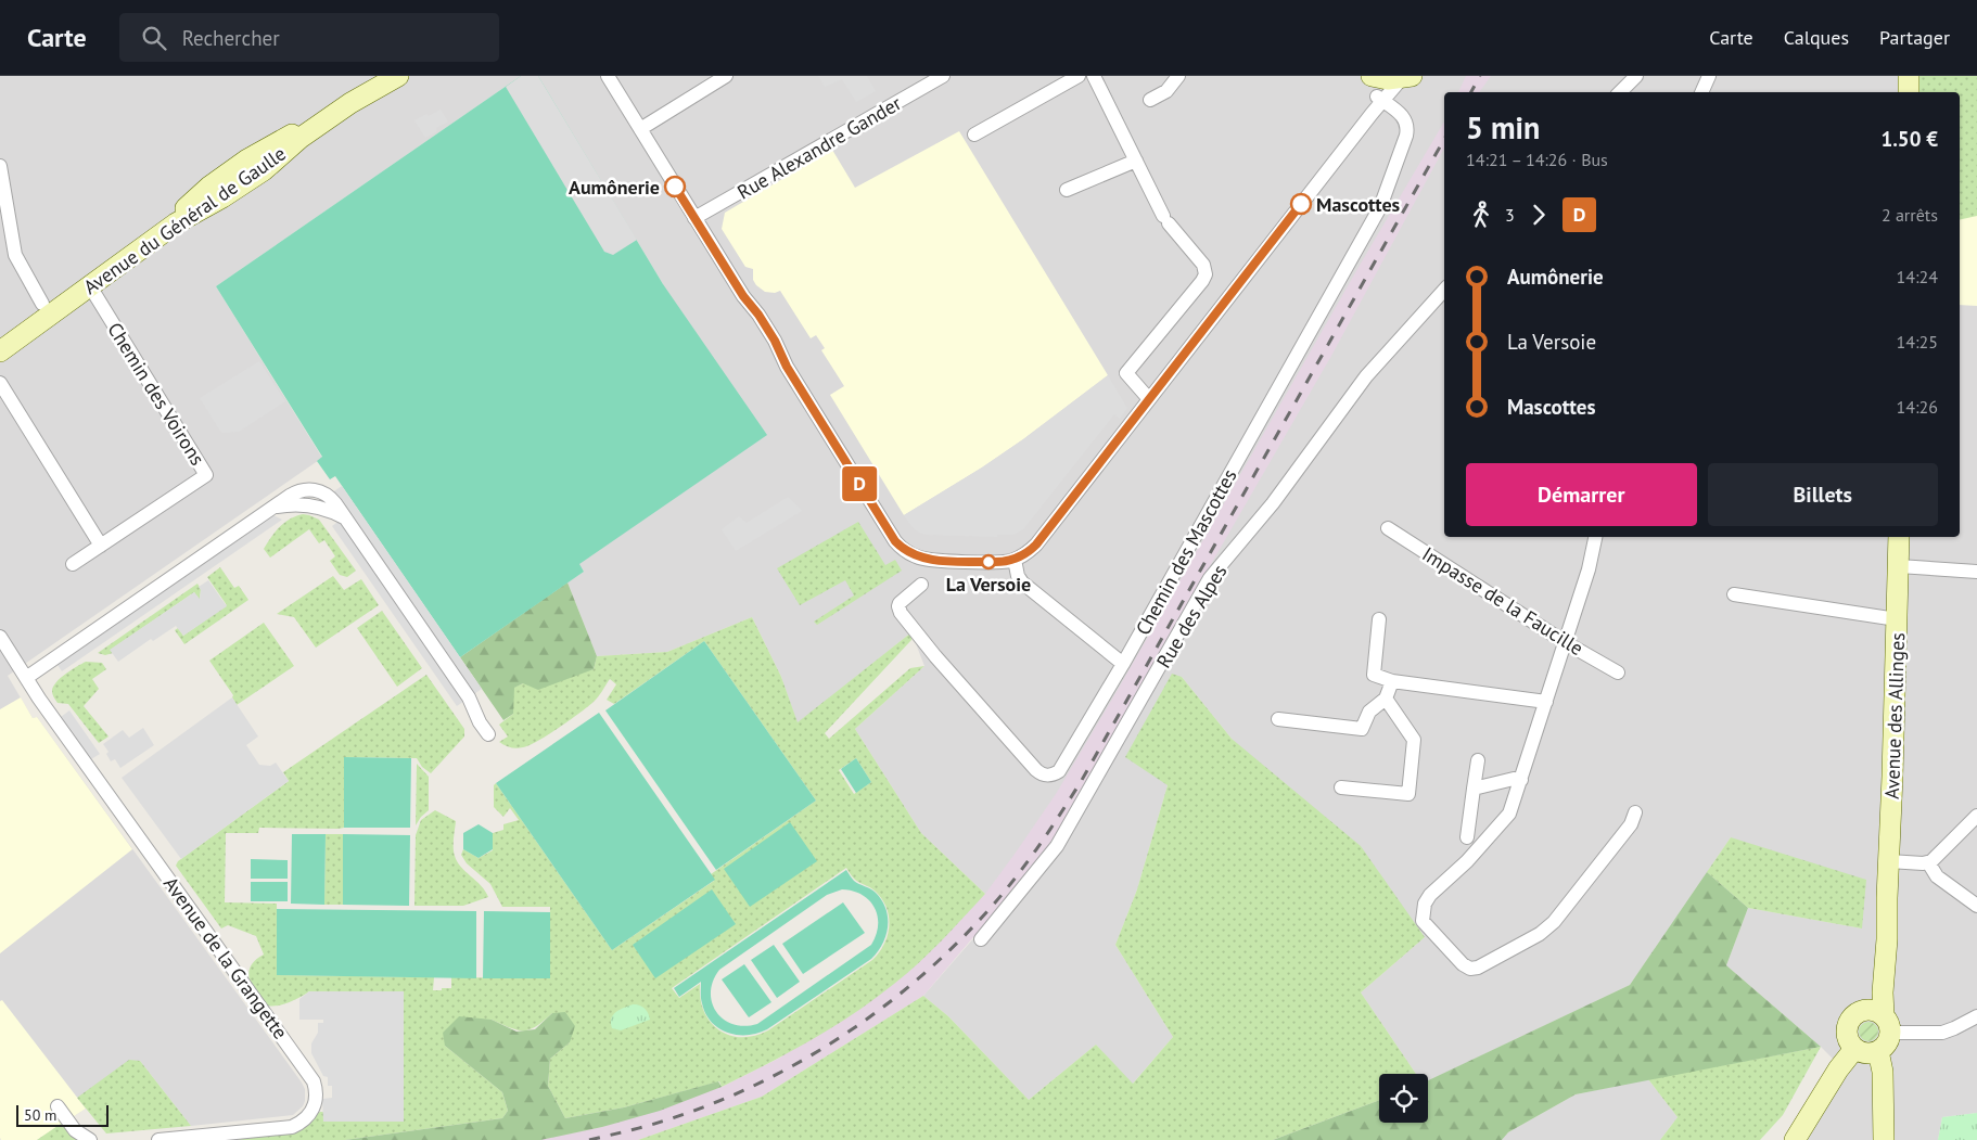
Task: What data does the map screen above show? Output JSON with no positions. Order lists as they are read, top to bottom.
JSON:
{
  "streets": {
    "main road": ["Avenue du Général de Gaulle", "Avenue des Allinges"],
    "street": [
      "Rue Alexandre Gander",
      "Chemin des Voirons",
      "Chemin des Mascottes",
      "Impasse de la Faucille",
      "Rue des Alpes",
      "Avenue de la Grangette"
    ]
  },
  "crossings": [
    ["Avenue du Général de Gaulle", "Chemin des Voirons"]
  ],
  "places": ["Aumônerie", "Mascottes", "La Versoie"],
  "lines": ["bus line D"],
  "scale_bar": "50 m",
  "page": {
    "header": "Carte",
    "search": "Rechercher",
    "nav": ["Carte", "Calques", "Partager"],
    "on_map": "D",
    "heading": ["5 min", "14:21 – 14:26 · Bus", "1.50 €"],
    "legs": ["3", "D", "2 arrêts"],
    "list": [
      {
        "name": "Aumônerie",
        "value": "14:24"
      },
      {
        "name": "La Versoie",
        "value": "14:25"
      },
      {
        "name": "Mascottes",
        "value": "14:26"
      }
    ],
    "buttons": ["Démarrer", "Billets"],
    "scale": "50 m"
  }
}
